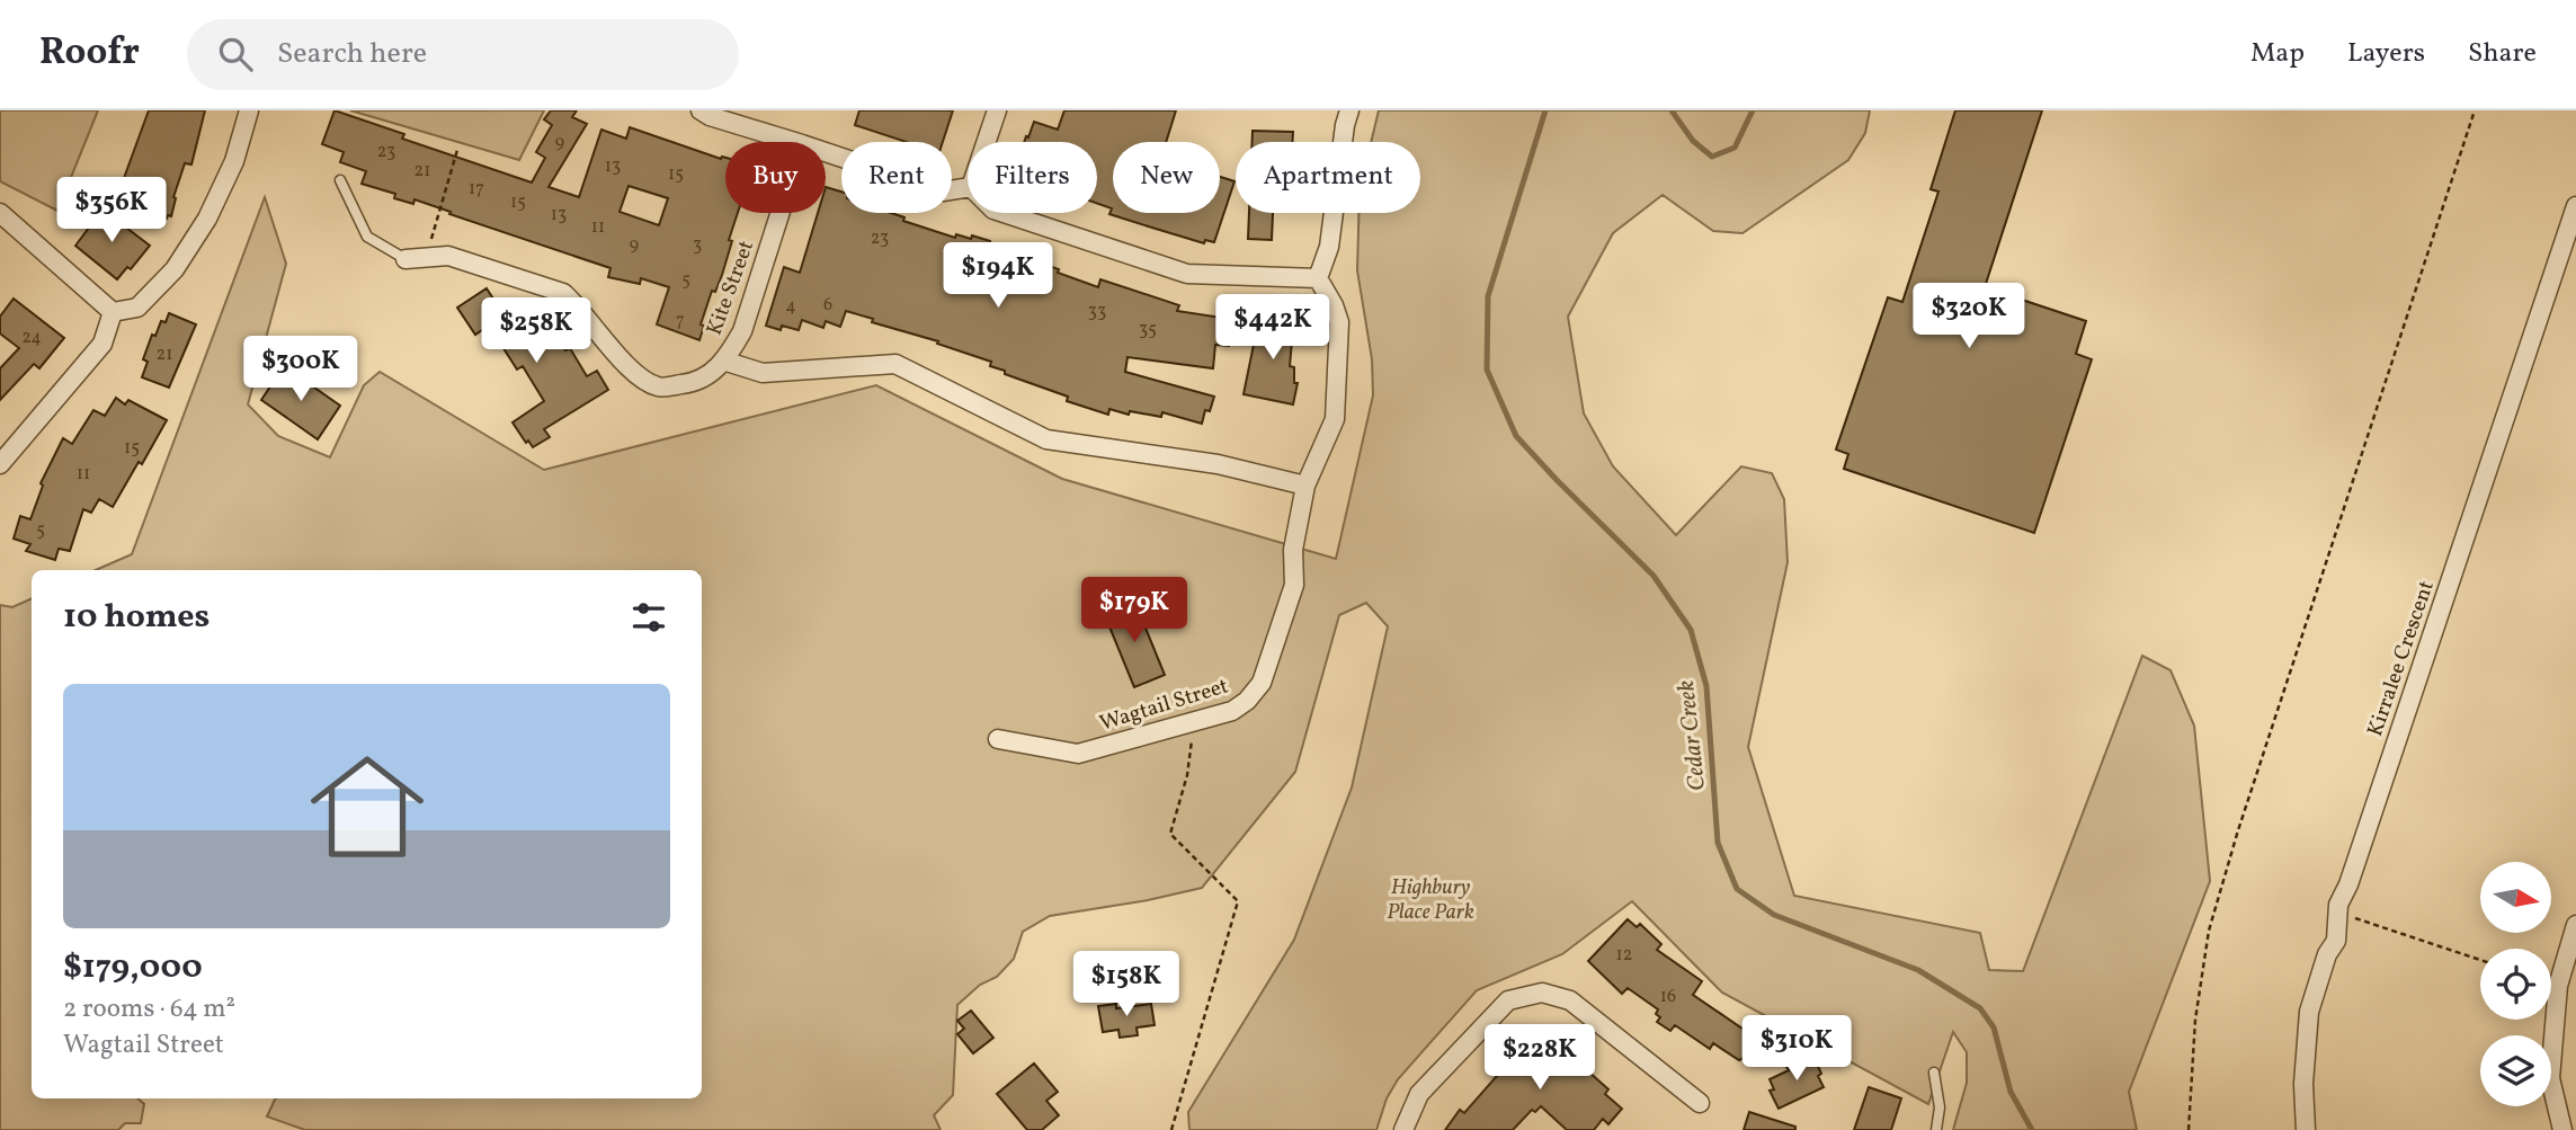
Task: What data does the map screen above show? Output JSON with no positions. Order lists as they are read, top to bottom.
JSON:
{
  "streets": {
    "street": ["Kite Street", "Kirralee Crescent", "Wagtail Street"]
  },
  "water": ["Cedar Creek"],
  "parks": ["Highbury Place Park"],
  "house_numbers": [
    "9",
    "23",
    "13",
    "21",
    "15",
    "17",
    "15",
    "13",
    "11",
    "23",
    "9",
    "3",
    "5",
    "6",
    "4",
    "33",
    "7",
    "35",
    "24",
    "21",
    "15",
    "11",
    "5",
    "12",
    "16"
  ],
  "north": "right",
  "page": {
    "header": "Roofr",
    "search": "Search here",
    "nav": ["Map", "Layers", "Share"],
    "chip": [
      "Buy",
      "Rent",
      "Filters",
      "New",
      "Apartment"
    ],
    "price": [
      "$356K",
      "$194K",
      "$320K",
      "$442K",
      "$258K",
      "$300K",
      "$179K",
      "$158K",
      "$310K",
      "$228K"
    ],
    "heading": "10 homes",
    "list": [
      {
        "name": "$179,000",
        "note": "2 rooms · 64 m² · Wagtail Street"
      }
    ]
  }
}
